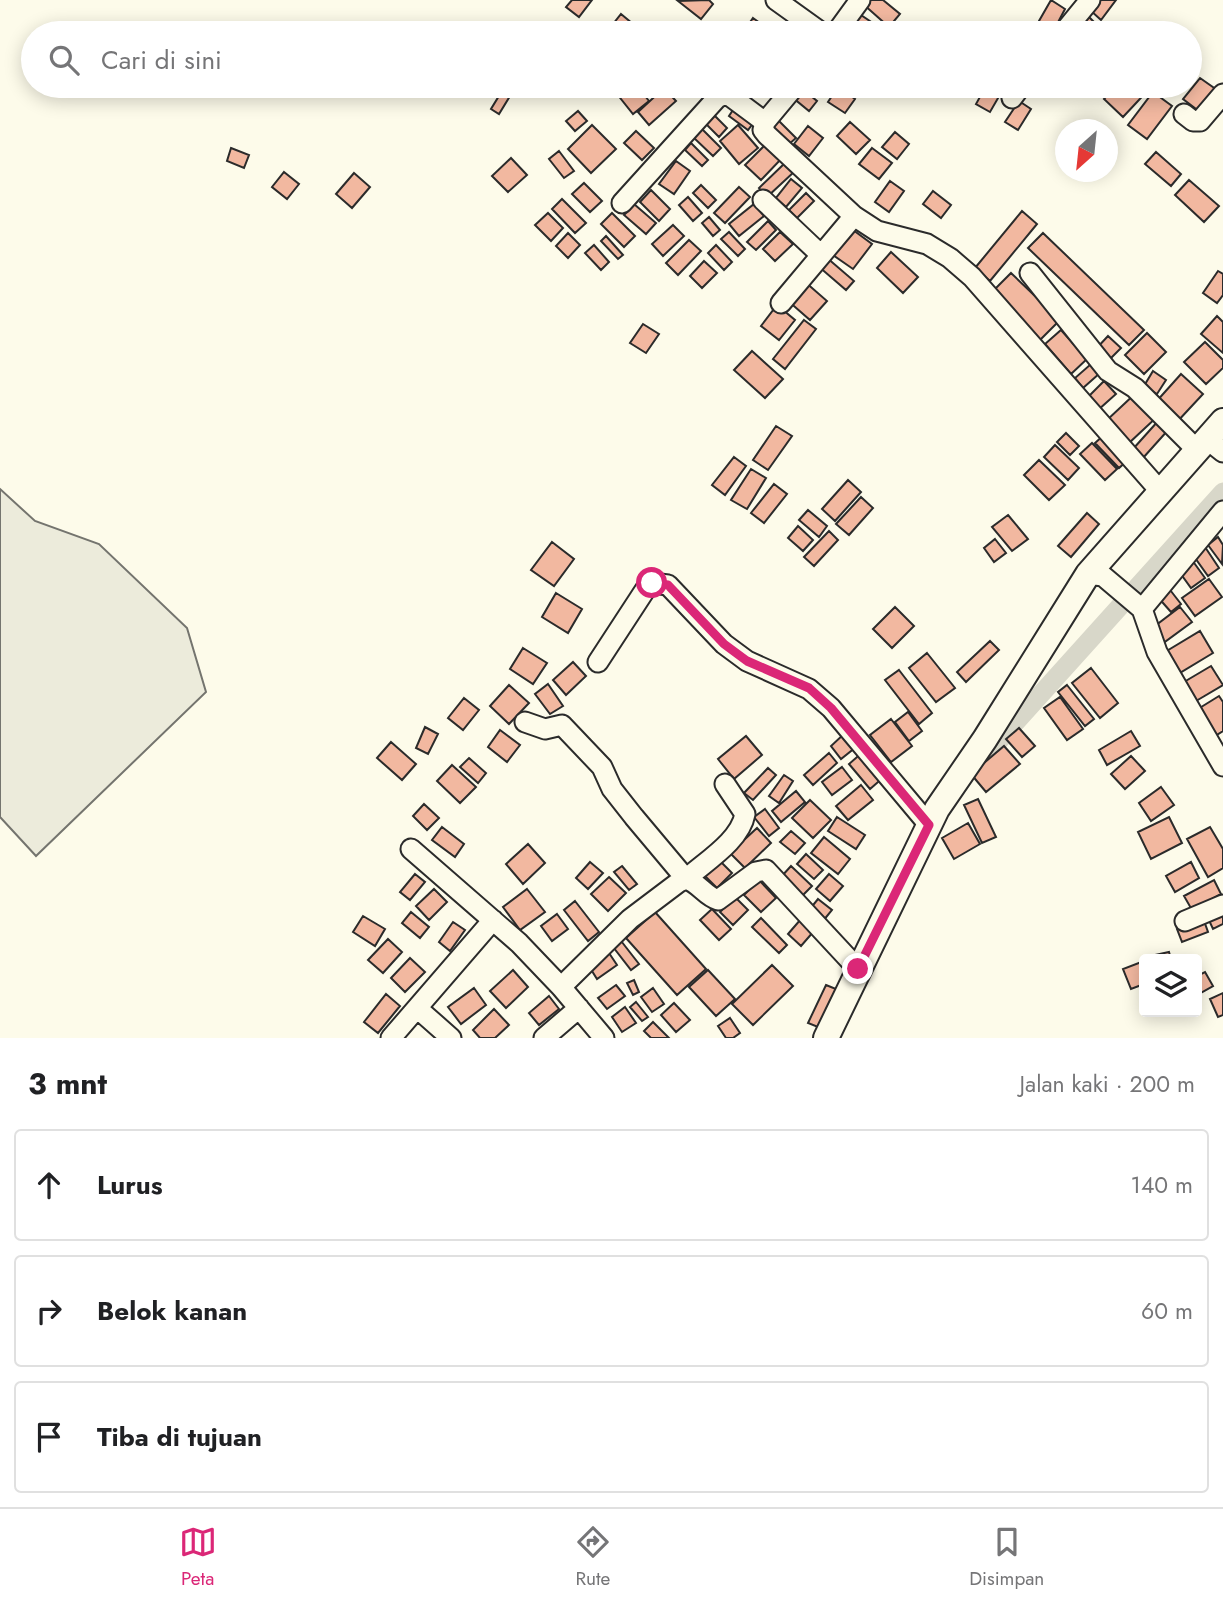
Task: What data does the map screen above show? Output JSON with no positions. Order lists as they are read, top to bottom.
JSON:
{
  "north": "bottom left",
  "page": {
    "search": "Cari di sini",
    "heading": ["3 mnt", "Jalan kaki · 200 m"],
    "list": [
      ["Lurus", "140 m"],
      ["Belok kanan", "60 m"],
      "Tiba di tujuan"
    ],
    "nav": ["Peta", "Rute", "Disimpan"]
  }
}
